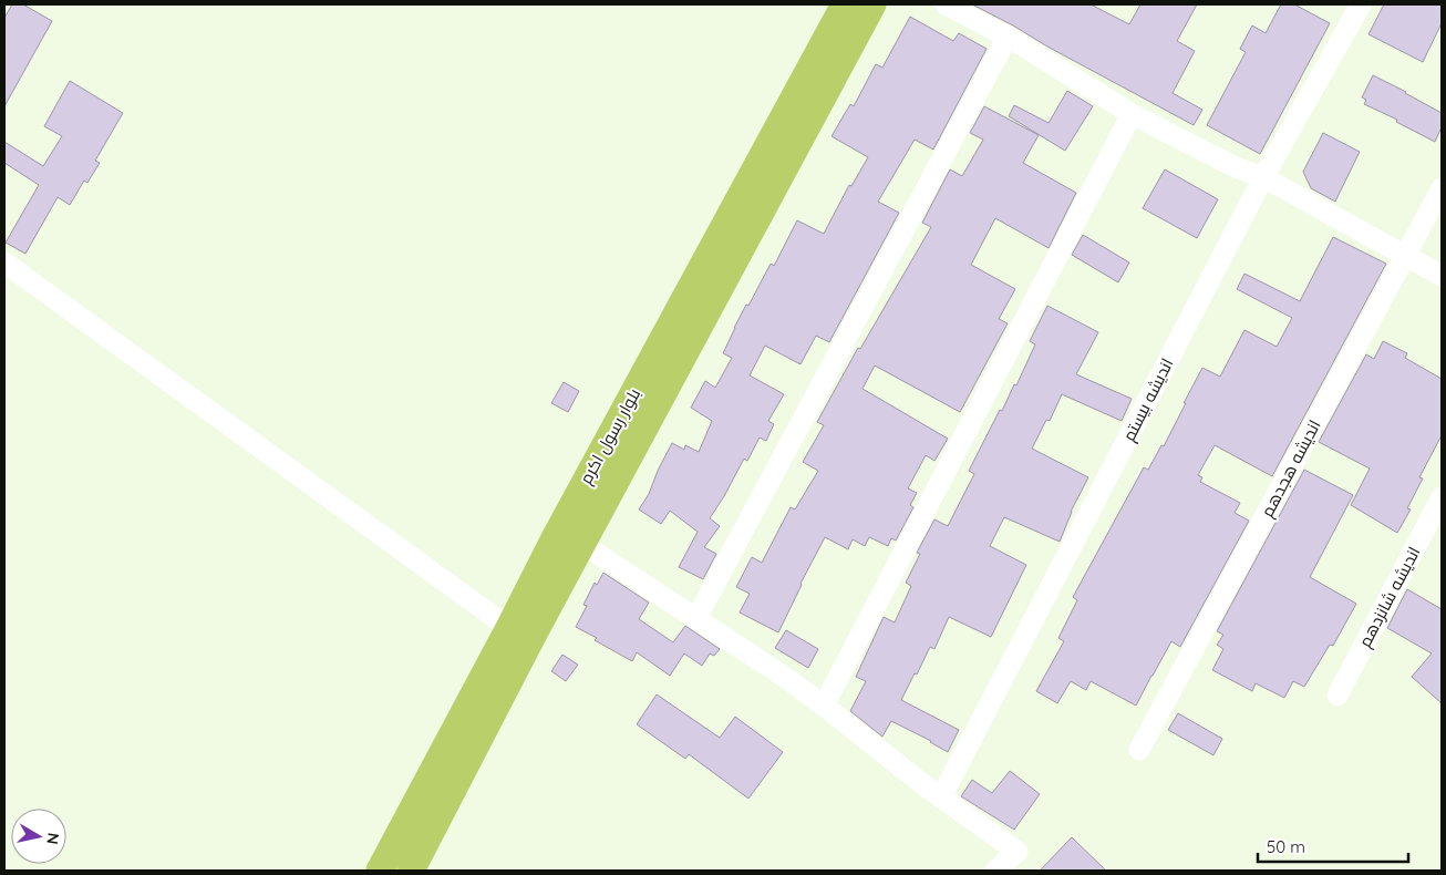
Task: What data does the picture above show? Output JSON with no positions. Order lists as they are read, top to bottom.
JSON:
{
  "streets": {
    "main road": ["بلوار رسول اکرم"],
    "street": ["اندیشه بیستم", "اندیشه هجدهم", "اندیشه شانزدهم"]
  },
  "scale_bar": "50 m",
  "north": "right"
}
